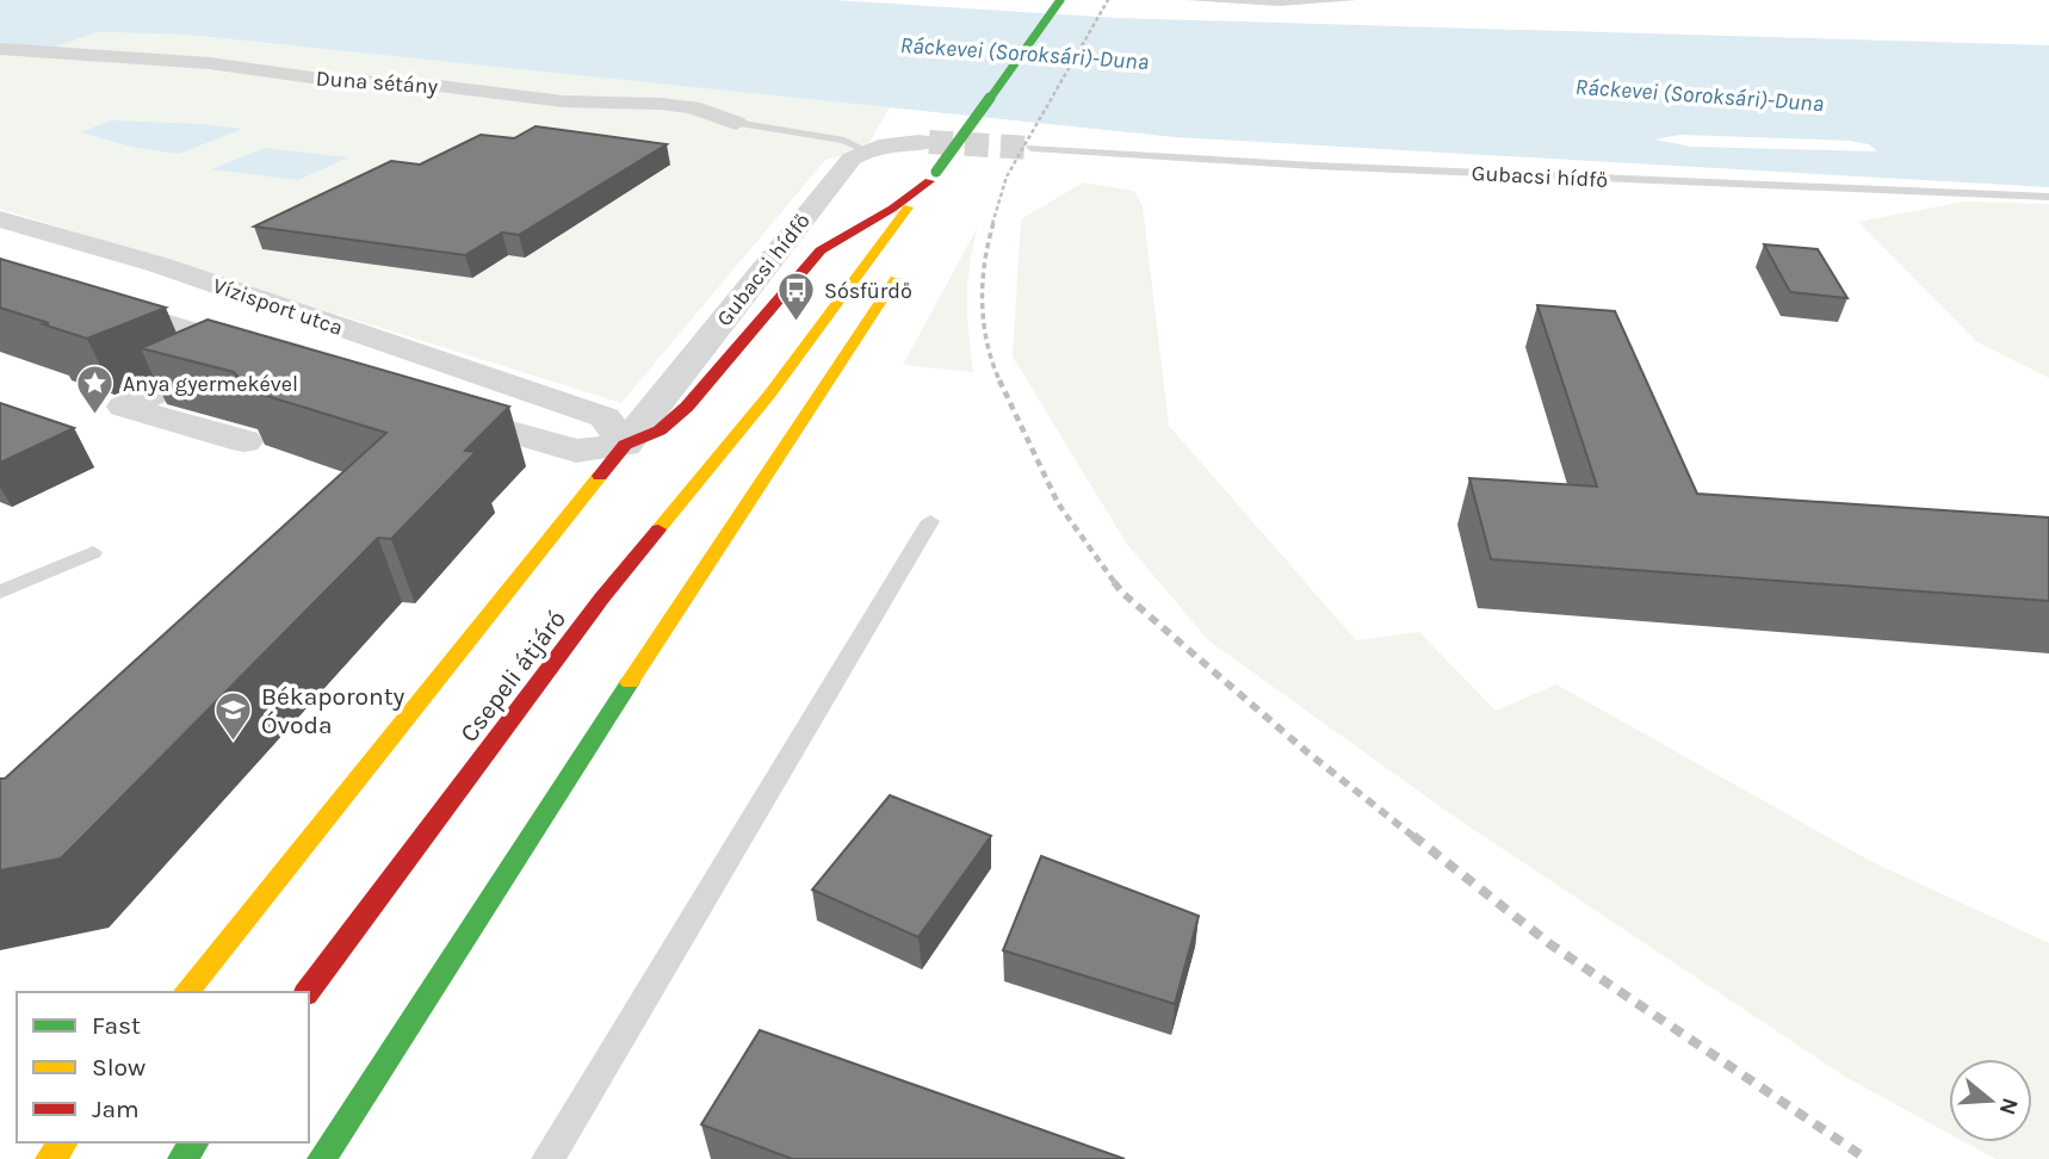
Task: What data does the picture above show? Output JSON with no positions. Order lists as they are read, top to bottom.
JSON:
{
  "streets": {
    "main road": ["Csepeli átjáró"],
    "street": ["Duna sétány", "Gubacsi hídfő", "Vízisport utca"]
  },
  "crossings": [
    ["Gubacsi hídfő", "Vízisport utca"]
  ],
  "water": ["Ráckevei (Soroksári)-Duna"],
  "places": {
    "bus stop": ["Sósfürdő"],
    "place": ["Anya gyermekével"],
    "school or university": ["Békaporonty Óvoda"]
  },
  "legend": ["Fast", "Slow", "Jam"],
  "north": "right"
}
